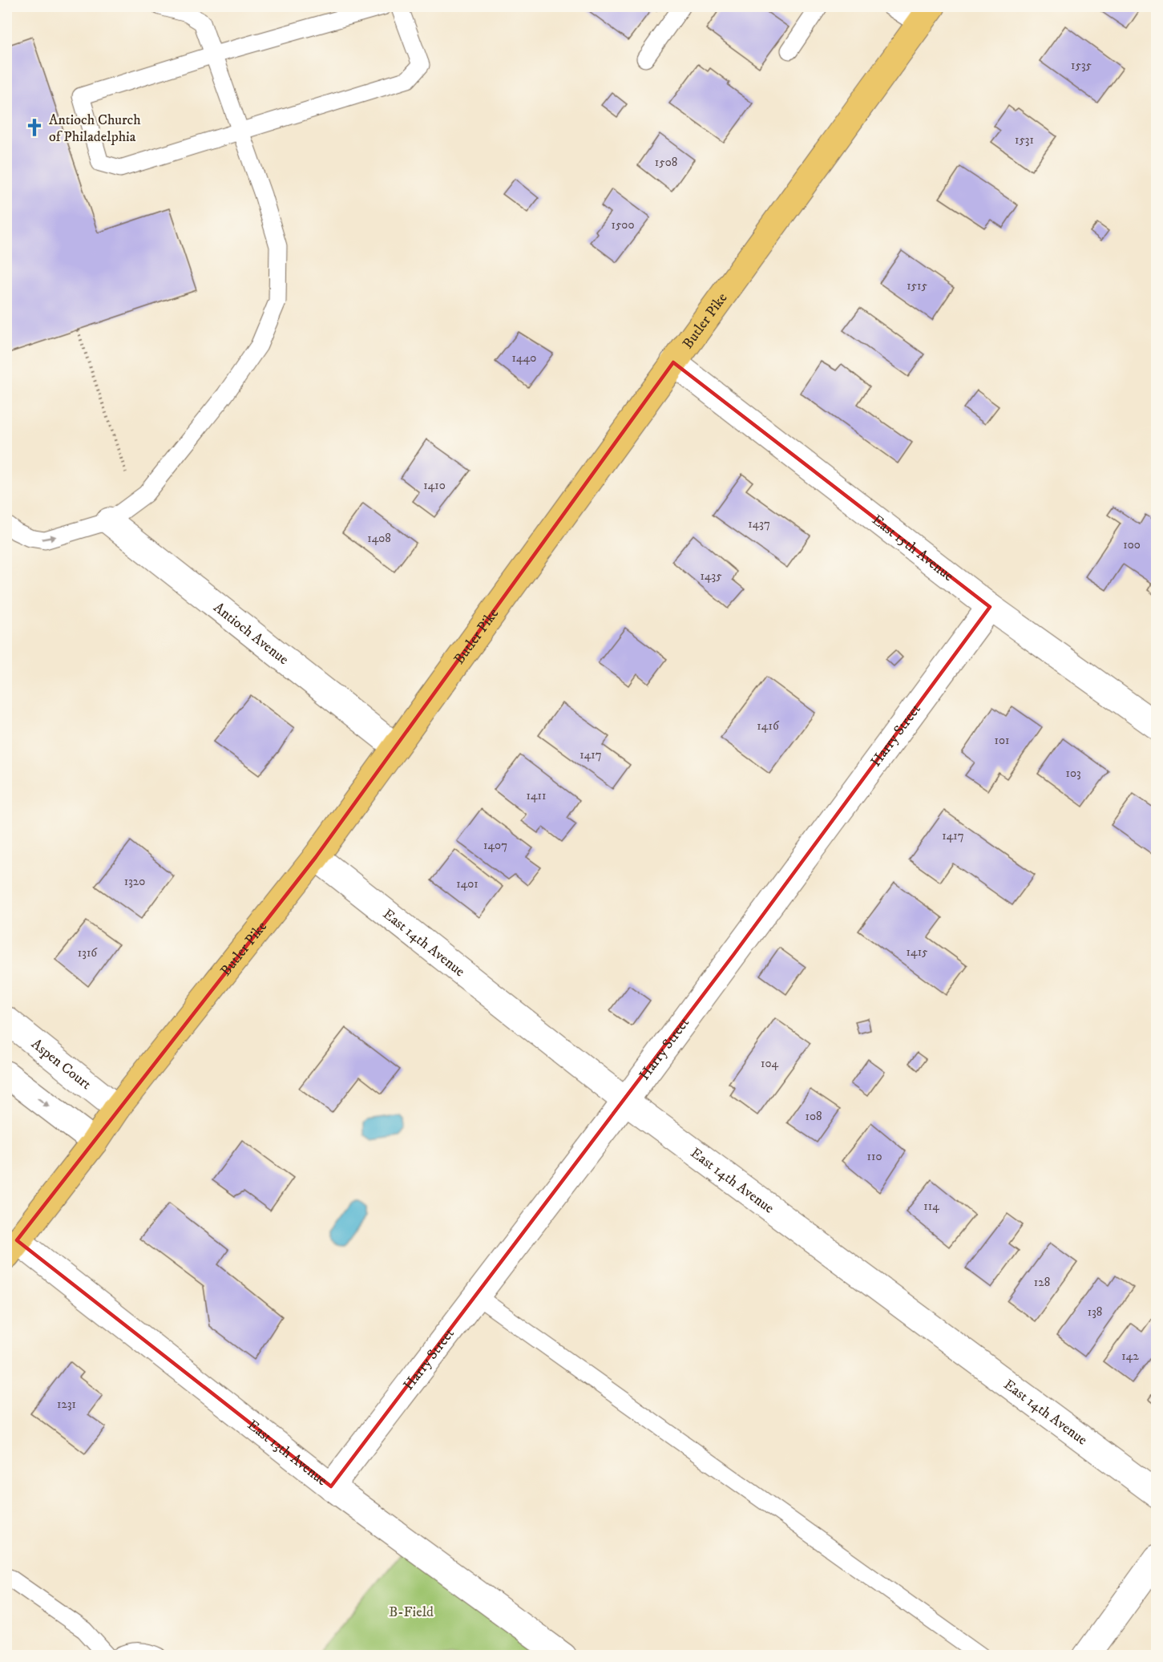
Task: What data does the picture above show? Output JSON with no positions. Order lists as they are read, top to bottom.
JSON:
{
  "streets": {
    "main road": ["Butler Pike"],
    "street": [
      "East 15th Avenue",
      "Antioch Avenue",
      "Harry Street",
      "East 14th Avenue",
      "Aspen Court",
      "East 13th Avenue"
    ]
  },
  "crossings": [
    ["Butler Pike", "East 15th Avenue"],
    ["Butler Pike", "Antioch Avenue"],
    ["Butler Pike", "East 14th Avenue"],
    ["Butler Pike", "Aspen Court"],
    ["Butler Pike", "East 13th Avenue"],
    ["East 15th Avenue", "Harry Street"],
    ["Harry Street", "East 14th Avenue"],
    ["Harry Street", "East 13th Avenue"]
  ],
  "parks": ["B-Field"],
  "places": {
    "church": ["Antioch Church of Philadelphia"]
  },
  "house_numbers": [
    "1535",
    "1531",
    "1508",
    "1500",
    "1515",
    "1440",
    "1410",
    "1437",
    "1408",
    "100",
    "1435",
    "1416",
    "101",
    "1417",
    "103",
    "1411",
    "1417",
    "1407",
    "1320",
    "1401",
    "1415",
    "1316",
    "104",
    "108",
    "110",
    "114",
    "128",
    "138",
    "142",
    "1231"
  ]
}
